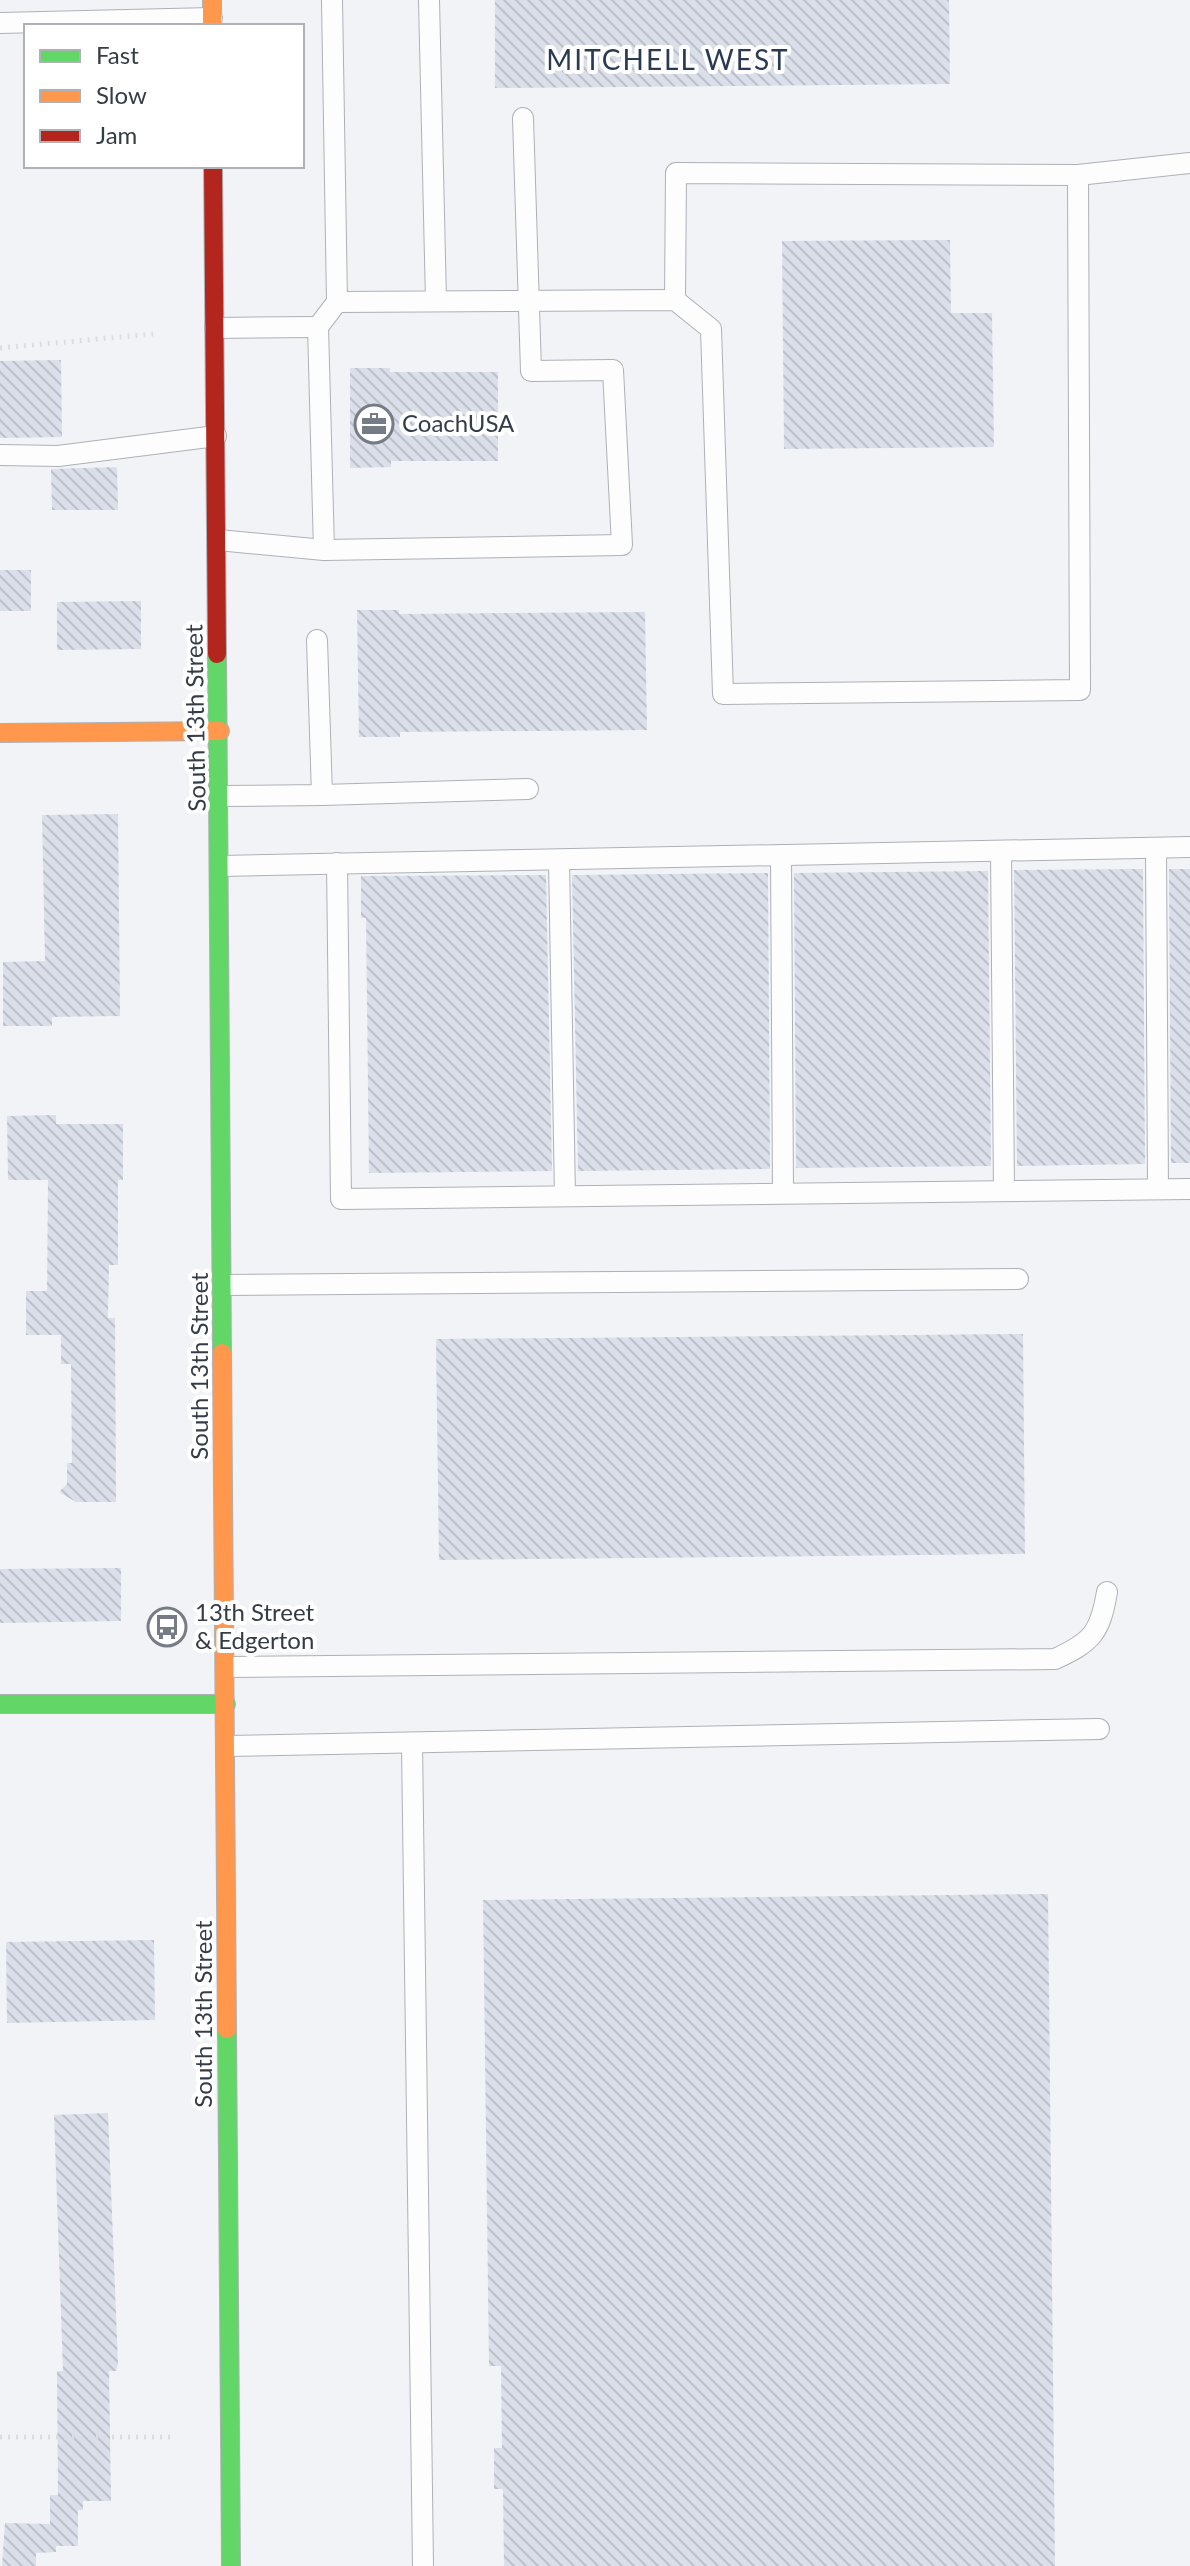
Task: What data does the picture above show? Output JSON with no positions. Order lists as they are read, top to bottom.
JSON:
{
  "streets": {
    "street": ["South 13th Street"]
  },
  "districts": ["MITCHELL WEST"],
  "places": {
    "office": ["CoachUSA"],
    "bus stop": ["13th Street & Edgerton"]
  },
  "legend": ["Fast", "Slow", "Jam"]
}
